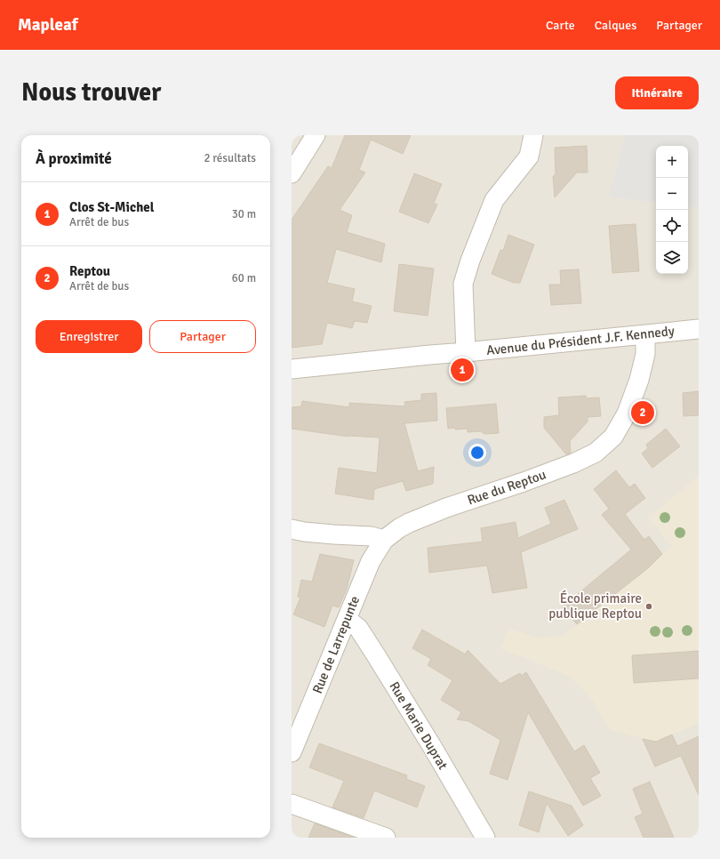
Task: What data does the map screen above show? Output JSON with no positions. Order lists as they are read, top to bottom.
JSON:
{
  "streets": {
    "street": [
      "Avenue du Président J.F. Kennedy",
      "Rue du Reptou",
      "Rue de Larrepunte",
      "Rue Marie Duprat"
    ]
  },
  "crossings": [
    ["Avenue du Président J.F. Kennedy", "Rue du Reptou"],
    ["Rue du Reptou", "Rue de Larrepunte"],
    ["Rue de Larrepunte", "Rue Marie Duprat"]
  ],
  "places": ["École primaire publique Reptou"],
  "page": {
    "header": "Mapleaf",
    "nav": ["Carte", "Calques", "Partager"],
    "buttons": [
      "Itinéraire",
      ["Enregistrer", "Partager"]
    ],
    "title": "Nous trouver",
    "heading": ["À proximité", "2 résultats"],
    "map_buttons": ["+", "−"],
    "list": [
      {
        "mark": "1",
        "name": "Clos St-Michel",
        "note": "Arrêt de bus",
        "value": "30 m"
      },
      {
        "mark": "2",
        "name": "Reptou",
        "note": "Arrêt de bus",
        "value": "60 m"
      }
    ],
    "pins": ["1", "2"]
  }
}
